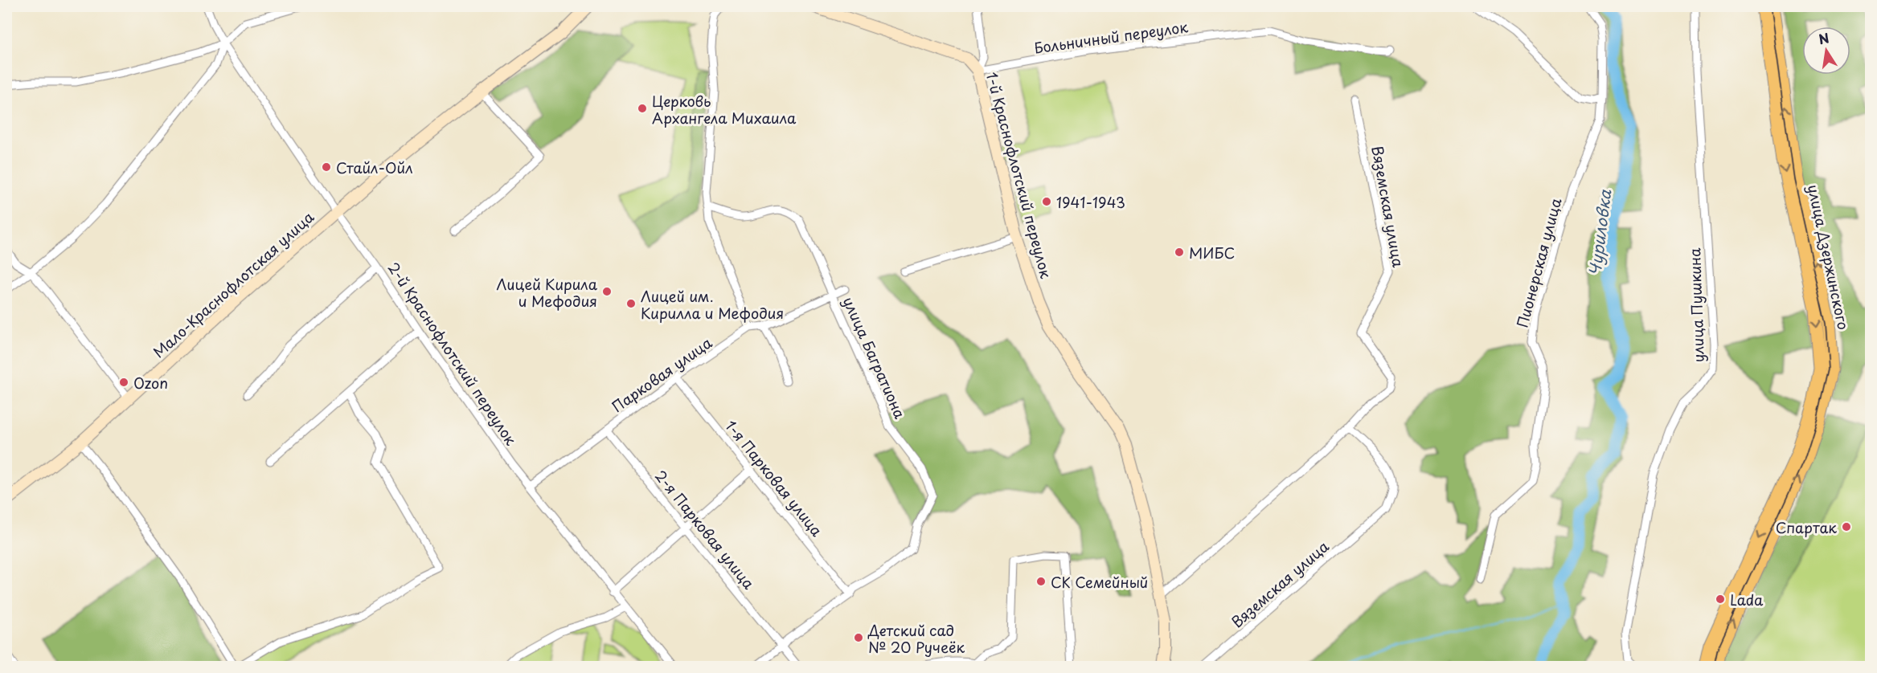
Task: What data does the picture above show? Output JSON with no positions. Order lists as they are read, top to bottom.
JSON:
{
  "streets": {
    "main road": ["улица Дзержинского"],
    "street": [
      "Больничный переулок",
      "1-й Краснофлотский переулок",
      "Вяземская улица",
      "Пионерская улица",
      "Мало-Краснофлотская улица",
      "улица Пушкина",
      "2-й Краснофлотский переулок",
      "улица Багратиона",
      "Парковая улица",
      "1-я Парковая улица",
      "2-я Парковая улица"
    ]
  },
  "crossings": [
    ["Больничный переулок", "1-й Краснофлотский переулок"],
    ["1-й Краснофлотский переулок", "Вяземская улица"],
    ["Мало-Краснофлотская улица", "2-й Краснофлотский переулок"],
    ["2-й Краснофлотский переулок", "Парковая улица"],
    ["улица Багратиона", "1-я Парковая улица"],
    ["улица Багратиона", "2-я Парковая улица"],
    ["Парковая улица", "1-я Парковая улица"],
    ["Парковая улица", "2-я Парковая улица"]
  ],
  "water": ["Чуриловка"],
  "places": [
    "Церковь Архангела Михаила",
    "Стайл-Ойл",
    "1941-1943",
    "МИБС",
    "Лицей Кирила и Мефодия",
    "Лицей им. Кирилла и Мефодия",
    "Ozon",
    "Спартак",
    "СК Семейный",
    "Lada",
    "Детский сад № 20 Ручеёк"
  ],
  "north": "top"
}
